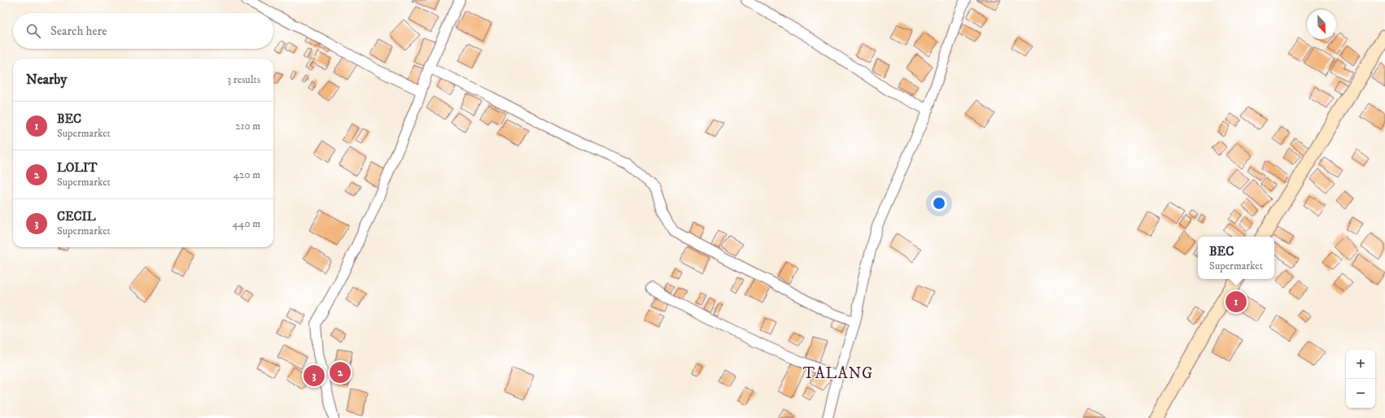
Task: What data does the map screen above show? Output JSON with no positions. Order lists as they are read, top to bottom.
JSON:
{
  "districts": ["TALANG"],
  "north": "bottom right",
  "page": {
    "search": "Search here",
    "heading": ["Nearby", "3 results"],
    "list": [
      {
        "mark": "1",
        "name": "BEC",
        "note": "Supermarket",
        "value": "210 m"
      },
      {
        "mark": "2",
        "name": "LOLIT",
        "note": "Supermarket",
        "value": "420 m"
      },
      {
        "mark": "3",
        "name": "CECIL",
        "note": "Supermarket",
        "value": "440 m"
      }
    ],
    "popup": ["BEC", "Supermarket"],
    "pins": ["1", "2", "3"],
    "map_buttons": ["+", "−"]
  }
}
